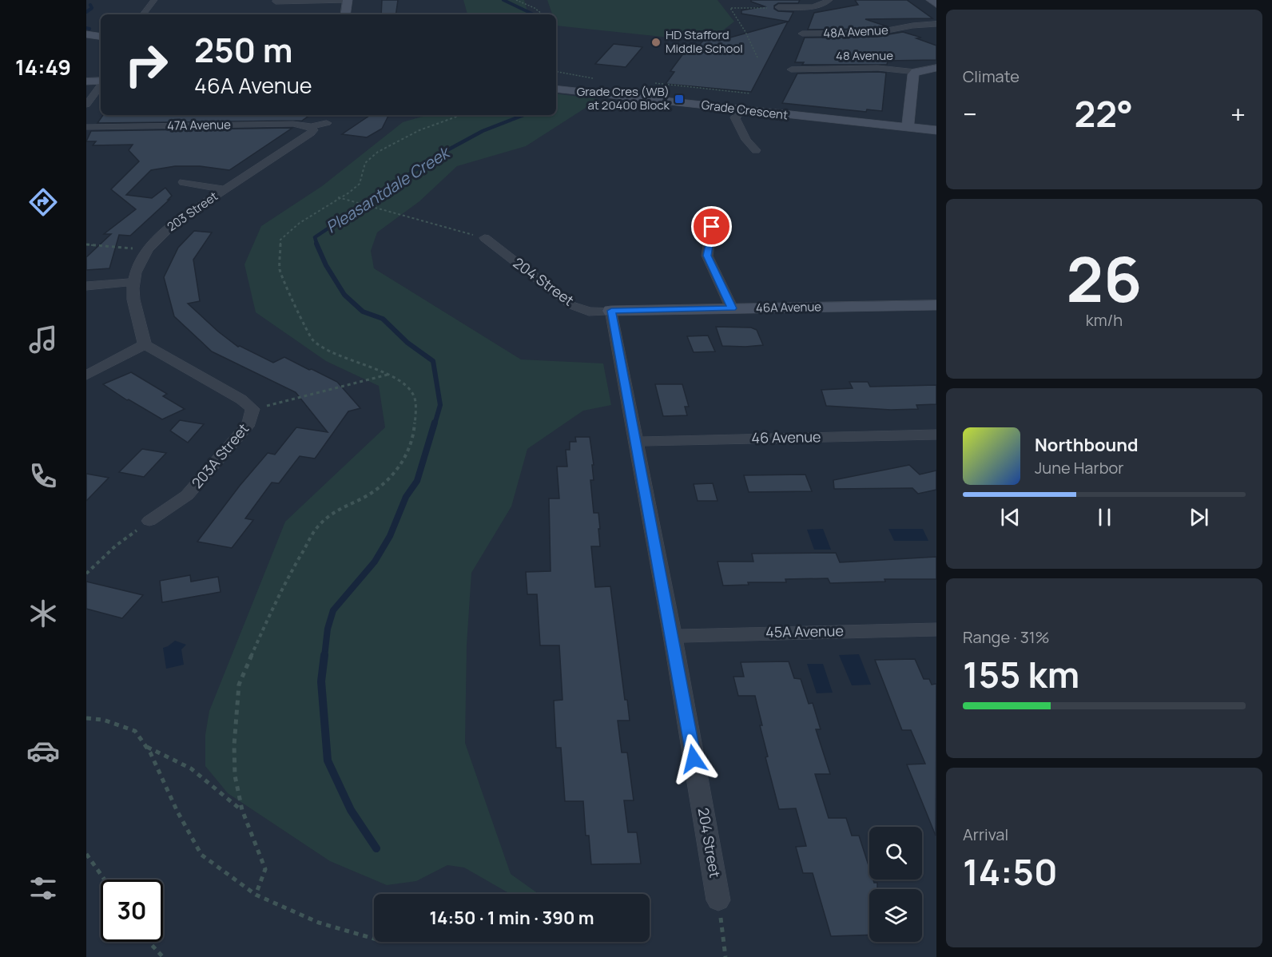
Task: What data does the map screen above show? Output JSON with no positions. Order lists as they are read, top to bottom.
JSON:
{
  "streets": {
    "street": [
      "48A Avenue",
      "48 Avenue",
      "Grade Crescent",
      "47A Avenue",
      "203 Street",
      "204 Street",
      "46A Avenue",
      "46 Avenue",
      "203A Street",
      "45A Avenue"
    ]
  },
  "crossings": [
    ["47A Avenue", "203 Street"],
    ["203 Street", "203A Street"],
    ["204 Street", "46A Avenue"],
    ["204 Street", "46 Avenue"],
    ["204 Street", "45A Avenue"]
  ],
  "water": ["Pleasantdale Creek"],
  "places": {
    "other": ["HD Stafford Middle School"],
    "transit": ["Grade Cres (WB) at 20400 Block"]
  },
  "page": {
    "tabs": "14:49",
    "tile": [
      "Climate",
      ["26", "km/h"],
      ["Range · 31%", "155 km"],
      ["Arrival", "14:50"]
    ],
    "turn": ["250 m", "46A Avenue"],
    "heat": ["−", "22°", "+"],
    "song": ["Northbound", "June Harbor"],
    "limit": "30",
    "trip": "14:50 · 1 min · 390 m"
  }
}
